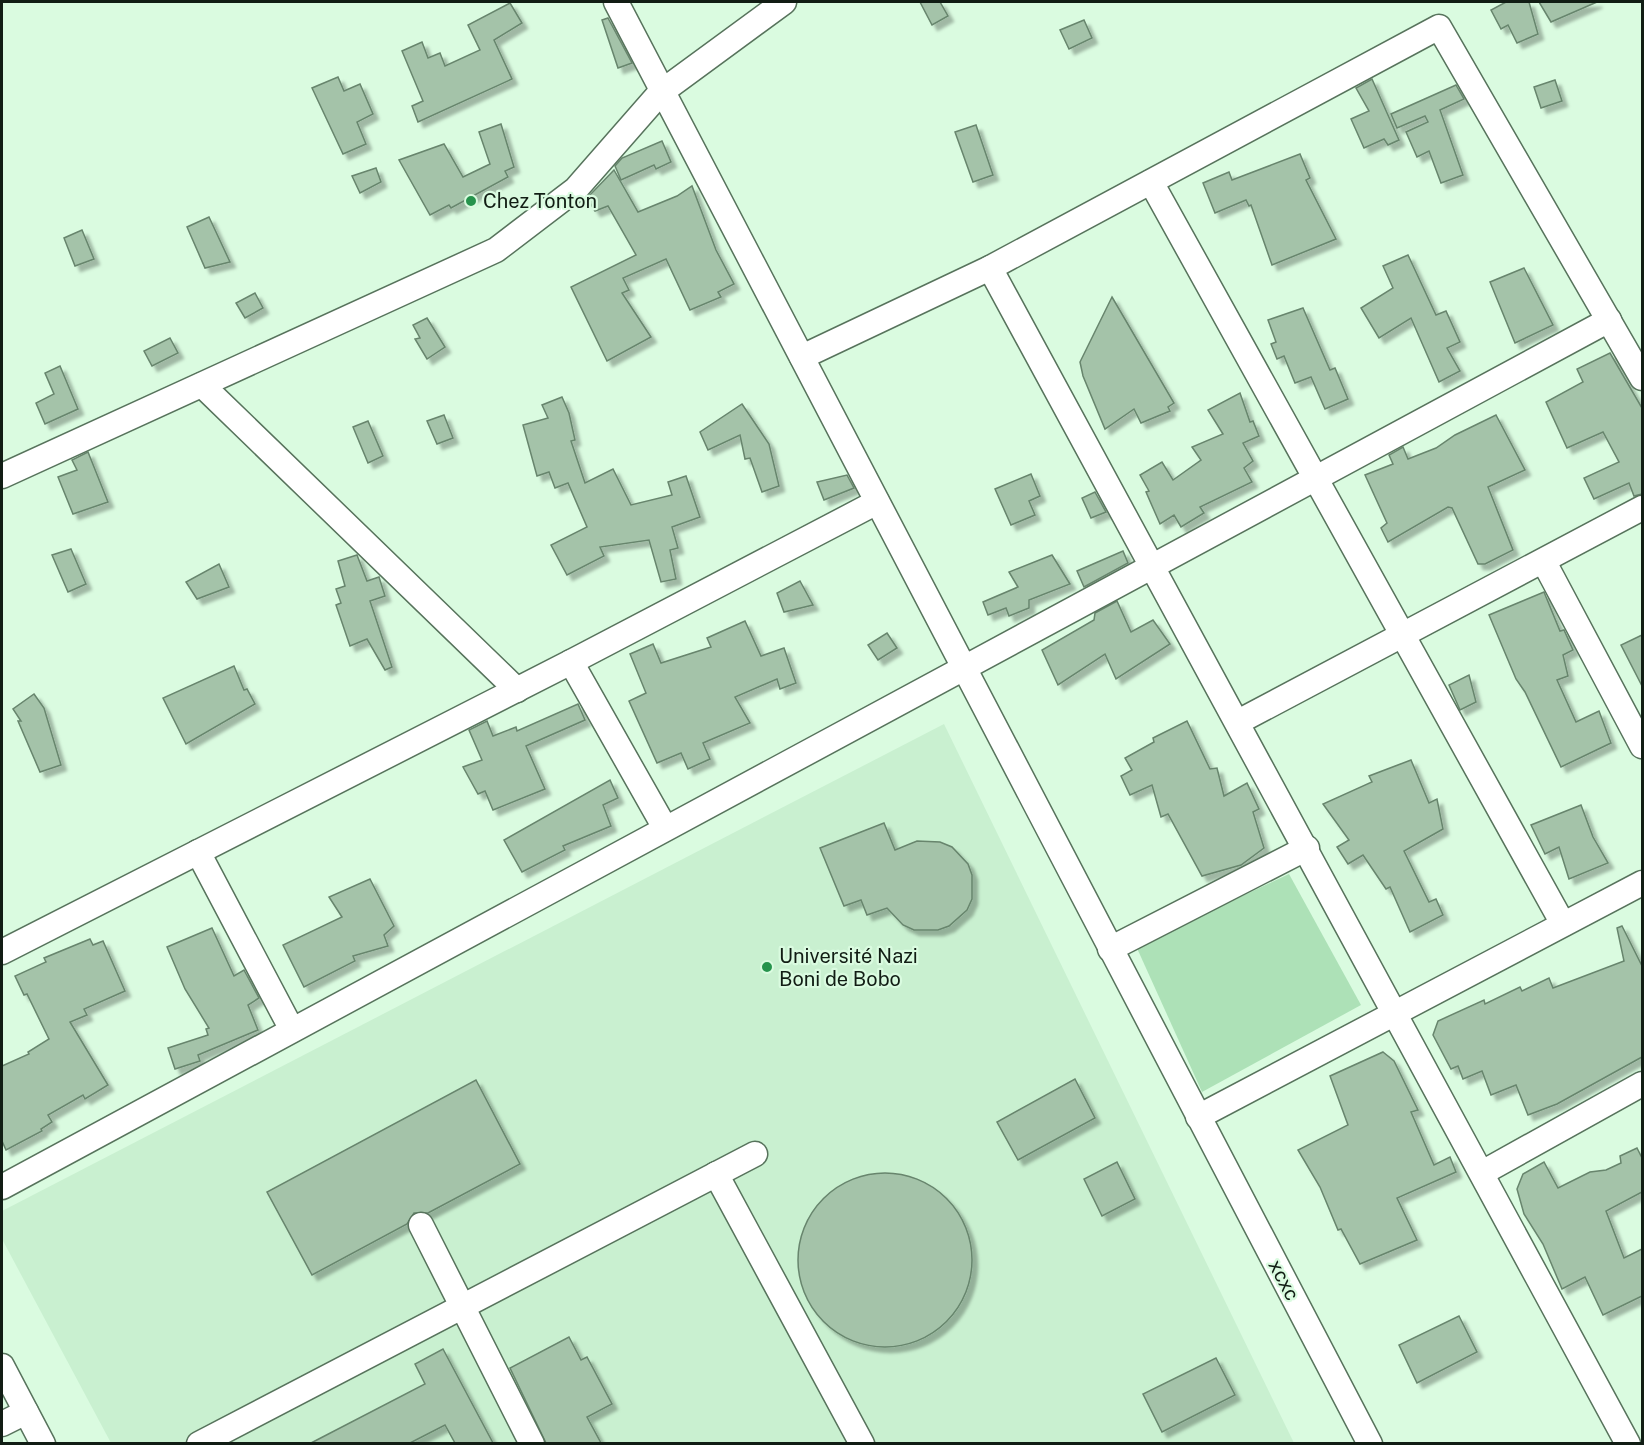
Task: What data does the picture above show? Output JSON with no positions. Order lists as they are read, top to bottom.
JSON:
{
  "streets": {
    "street": ["xcxc"]
  },
  "places": ["Chez Tonton", "Université Nazi Boni de Bobo"]
}
